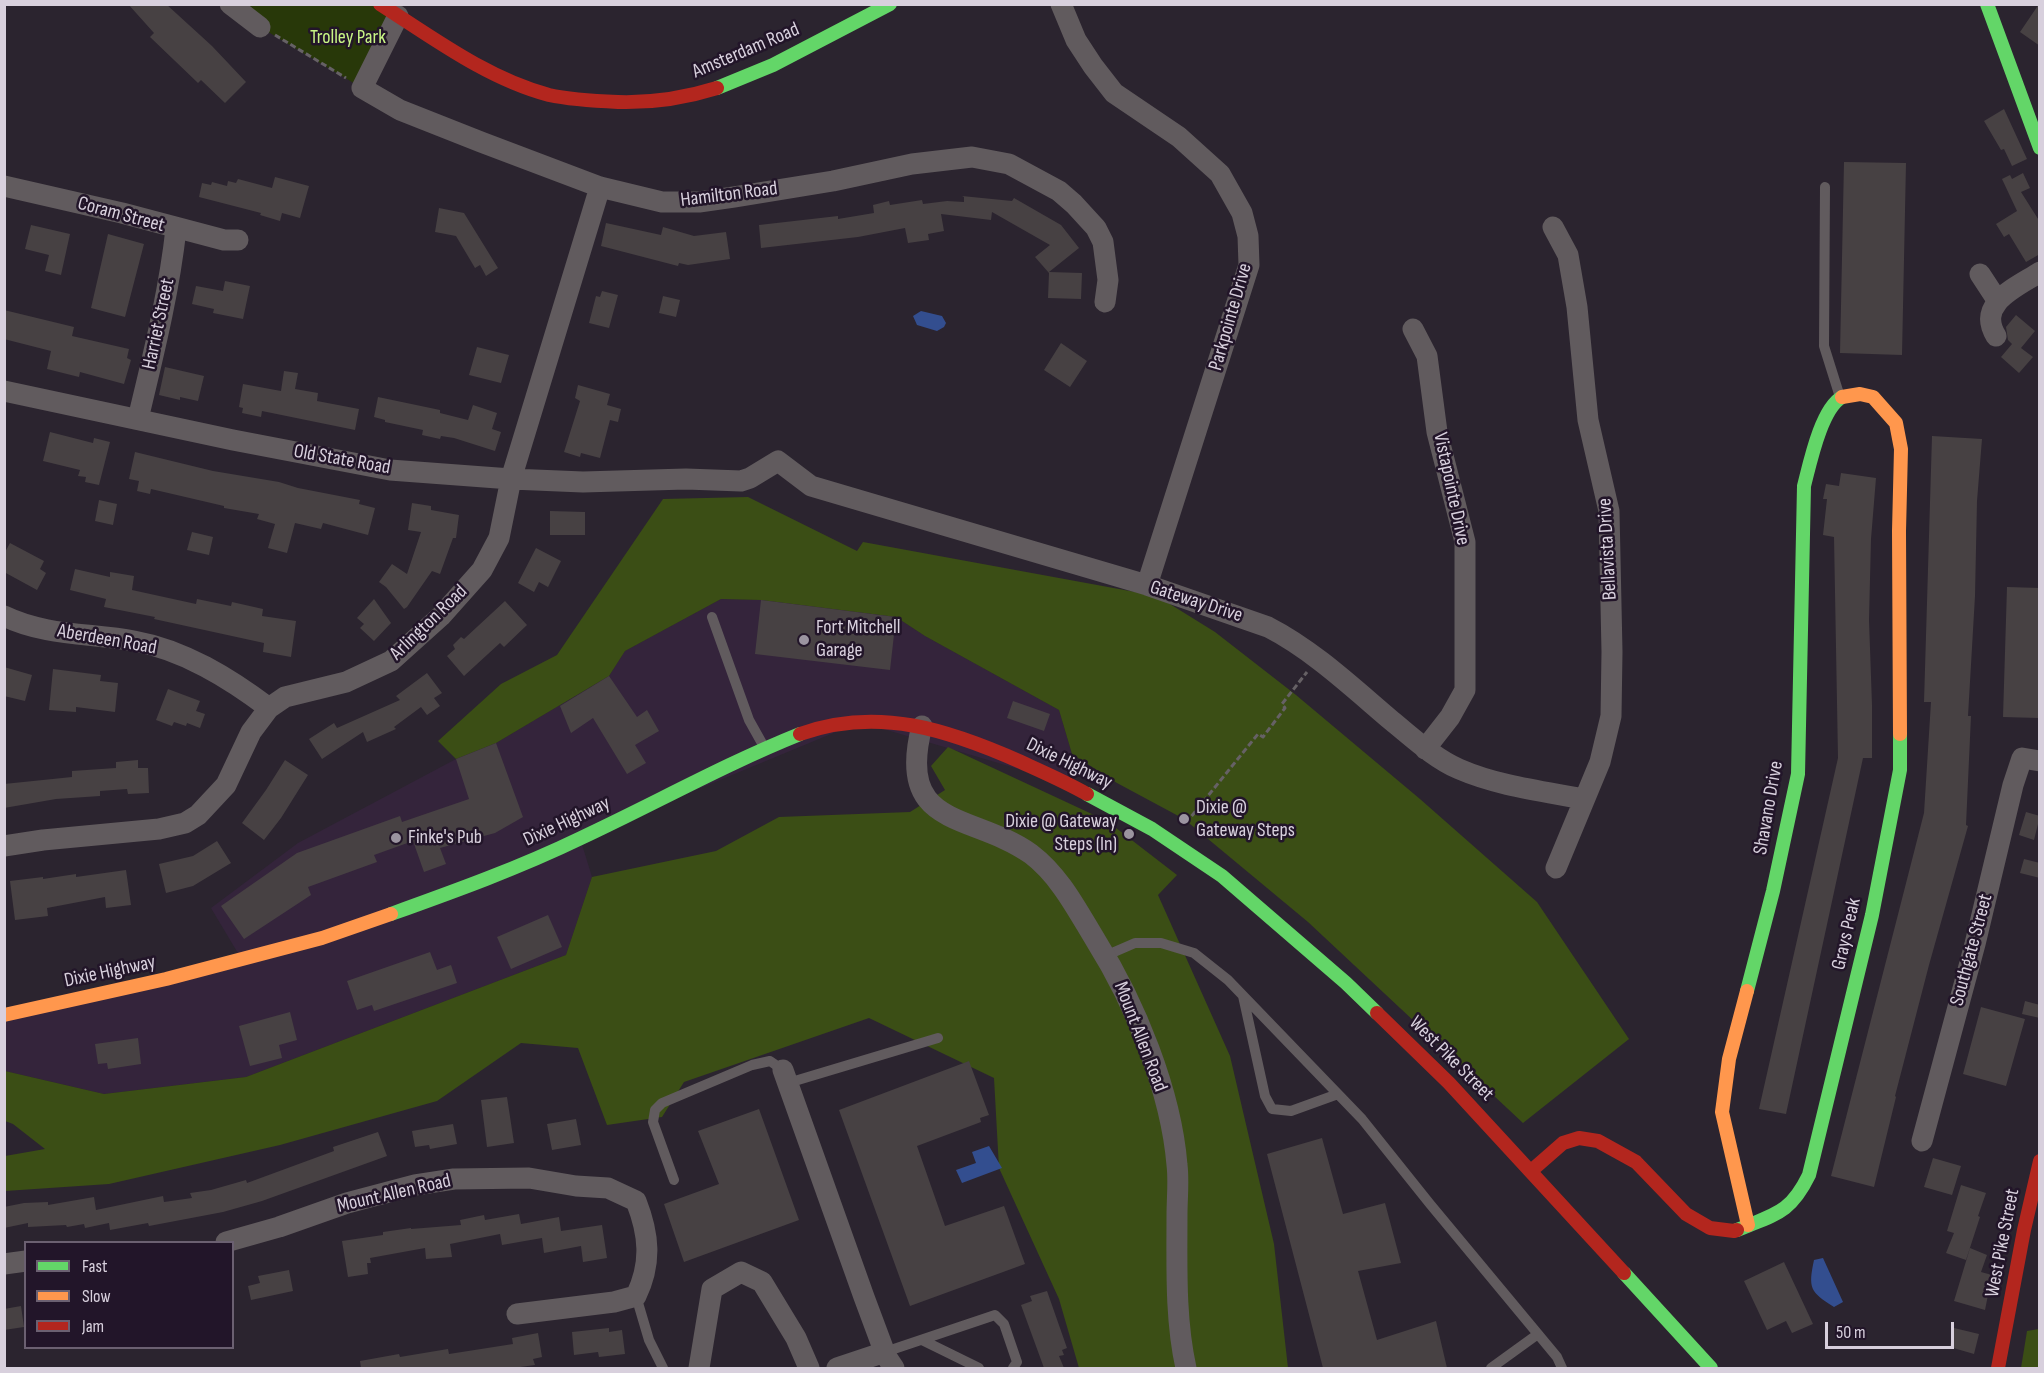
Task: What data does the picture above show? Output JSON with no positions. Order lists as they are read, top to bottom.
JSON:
{
  "streets": {
    "street": [
      "Amsterdam Road",
      "Hamilton Road",
      "Coram Street",
      "Parkpointe Drive",
      "Harriet Street",
      "Old State Road",
      "Vistapointe Drive",
      "Bellavista Drive",
      "Gateway Drive",
      "Arlington Road",
      "Aberdeen Road",
      "Dixie Highway",
      "Shavano Drive",
      "Grays Peak",
      "Southgate Street",
      "Mount Allen Road",
      "West Pike Street"
    ]
  },
  "crossings": [
    ["Hamilton Road", "Arlington Road"],
    ["Coram Street", "Harriet Street"],
    ["Parkpointe Drive", "Gateway Drive"],
    ["Harriet Street", "Old State Road"],
    ["Old State Road", "Gateway Drive"],
    ["Old State Road", "Arlington Road"],
    ["Vistapointe Drive", "Gateway Drive"],
    ["Bellavista Drive", "Gateway Drive"],
    ["Arlington Road", "Aberdeen Road"],
    ["Dixie Highway", "Mount Allen Road"],
    ["Dixie Highway", "West Pike Street"],
    ["Shavano Drive", "Grays Peak"],
    ["Grays Peak", "West Pike Street"]
  ],
  "parks": ["Trolley Park"],
  "places": [
    "Fort Mitchell Garage",
    "Dixie @ Gateway Steps",
    "Dixie @ Gateway Steps (In)",
    "Finke's Pub"
  ],
  "legend": ["Fast", "Slow", "Jam"],
  "scale_bar": "50 m"
}
